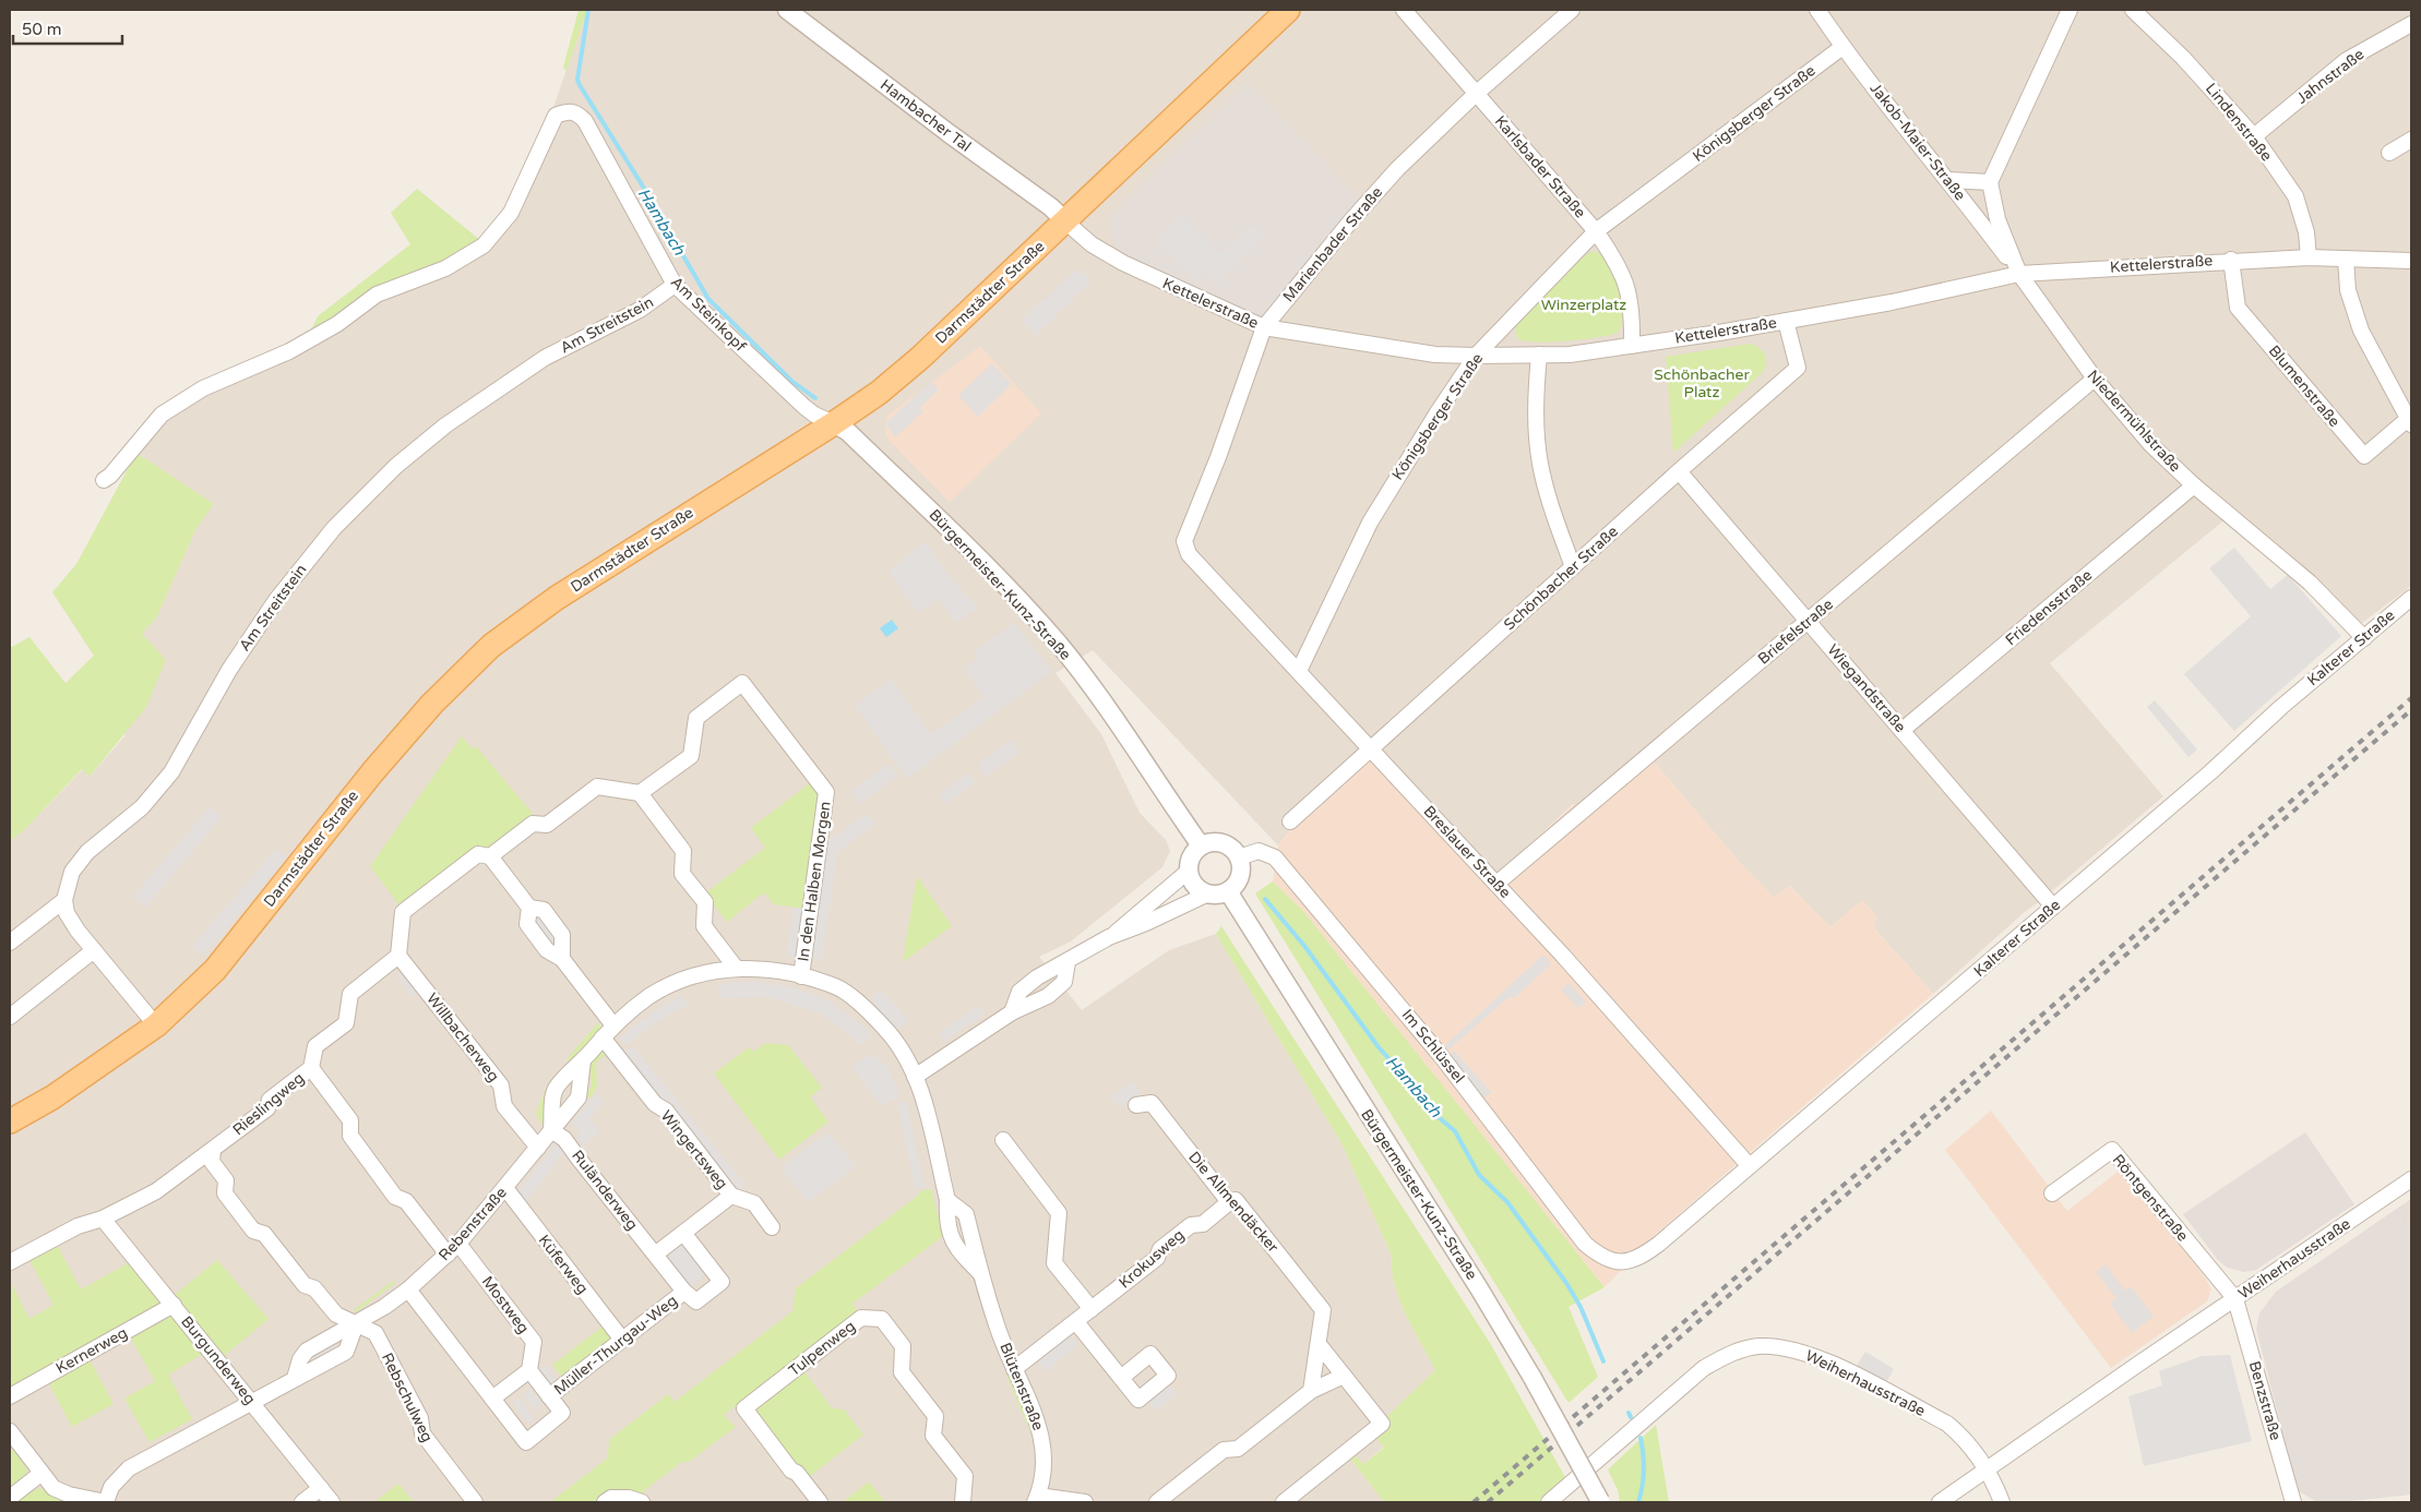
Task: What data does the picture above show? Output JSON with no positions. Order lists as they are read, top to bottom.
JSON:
{
  "streets": {
    "main road": ["Darmstädter Straße"],
    "street": [
      "Jahnstraße",
      "Königsberger Straße",
      "Hambacher Tal",
      "Lindenstraße",
      "Jakob-Maier-Straße",
      "Karlsbader Straße",
      "Marienbader Straße",
      "Kettelerstraße",
      "Am Steinkopf",
      "Am Streitstein",
      "Blumenstraße",
      "Niedermühlstraße",
      "Schönbacher Straße",
      "Bürgermeister-Kunz-Straße",
      "Friedensstraße",
      "Briefelstraße",
      "Kalterer Straße",
      "Wiegandstraße",
      "Breslauer Straße",
      "In den Halben Morgen",
      "Willbacherweg",
      "Im Schlüssel",
      "Rieslingweg",
      "Wingertsweg",
      "Ruländerweg",
      "Röntgenstraße",
      "Die Allmendäcker",
      "Rebenstraße",
      "Krokusweg",
      "Weiherhausstraße",
      "Küferweg",
      "Mostweg",
      "Müller-Thurgau-Weg",
      "Tulpenweg",
      "Kernerweg",
      "Burgunderweg",
      "Blütenstraße",
      "Rebschulweg",
      "Benzstraße"
    ]
  },
  "crossings": [
    ["Jahnstraße", "Lindenstraße"],
    ["Königsberger Straße", "Jakob-Maier-Straße"],
    ["Königsberger Straße", "Karlsbader Straße"],
    ["Königsberger Straße", "Kettelerstraße"],
    ["Königsberger Straße", "Breslauer Straße"],
    ["Hambacher Tal", "Kettelerstraße"],
    ["Hambacher Tal", "Darmstädter Straße"],
    ["Lindenstraße", "Kettelerstraße"],
    ["Jakob-Maier-Straße", "Kettelerstraße"],
    ["Jakob-Maier-Straße", "Niedermühlstraße"],
    ["Karlsbader Straße", "Marienbader Straße"],
    ["Karlsbader Straße", "Kettelerstraße"],
    ["Marienbader Straße", "Kettelerstraße"],
    ["Marienbader Straße", "Breslauer Straße"],
    ["Kettelerstraße", "Darmstädter Straße"],
    ["Kettelerstraße", "Blumenstraße"],
    ["Kettelerstraße", "Niedermühlstraße"],
    ["Kettelerstraße", "Schönbacher Straße"],
    ["Darmstädter Straße", "Am Steinkopf"],
    ["Darmstädter Straße", "Bürgermeister-Kunz-Straße"],
    ["Am Steinkopf", "Am Streitstein"],
    ["Am Steinkopf", "Bürgermeister-Kunz-Straße"],
    ["Niedermühlstraße", "Friedensstraße"],
    ["Niedermühlstraße", "Briefelstraße"],
    ["Niedermühlstraße", "Kalterer Straße"],
    ["Schönbacher Straße", "Wiegandstraße"],
    ["Schönbacher Straße", "Breslauer Straße"],
    ["Bürgermeister-Kunz-Straße", "Im Schlüssel"],
    ["Friedensstraße", "Wiegandstraße"],
    ["Briefelstraße", "Wiegandstraße"],
    ["Briefelstraße", "Breslauer Straße"],
    ["Kalterer Straße", "Wiegandstraße"],
    ["Kalterer Straße", "Breslauer Straße"],
    ["Kalterer Straße", "Im Schlüssel"],
    ["Willbacherweg", "Rieslingweg"],
    ["Willbacherweg", "Rebenstraße"],
    ["Rieslingweg", "Burgunderweg"],
    ["Rieslingweg", "Rebschulweg"],
    ["Ruländerweg", "Rebenstraße"],
    ["Ruländerweg", "Müller-Thurgau-Weg"],
    ["Röntgenstraße", "Weiherhausstraße"],
    ["Röntgenstraße", "Benzstraße"],
    ["Die Allmendäcker", "Krokusweg"],
    ["Rebenstraße", "Küferweg"],
    ["Rebenstraße", "Mostweg"],
    ["Rebenstraße", "Burgunderweg"],
    ["Rebenstraße", "Rebschulweg"],
    ["Krokusweg", "Blütenstraße"],
    ["Weiherhausstraße", "Benzstraße"],
    ["Küferweg", "Müller-Thurgau-Weg"],
    ["Kernerweg", "Burgunderweg"]
  ],
  "water": ["Hambach"],
  "parks": ["Winzerplatz", "Schönbacher Platz"],
  "scale_bar": "50 m"
}
